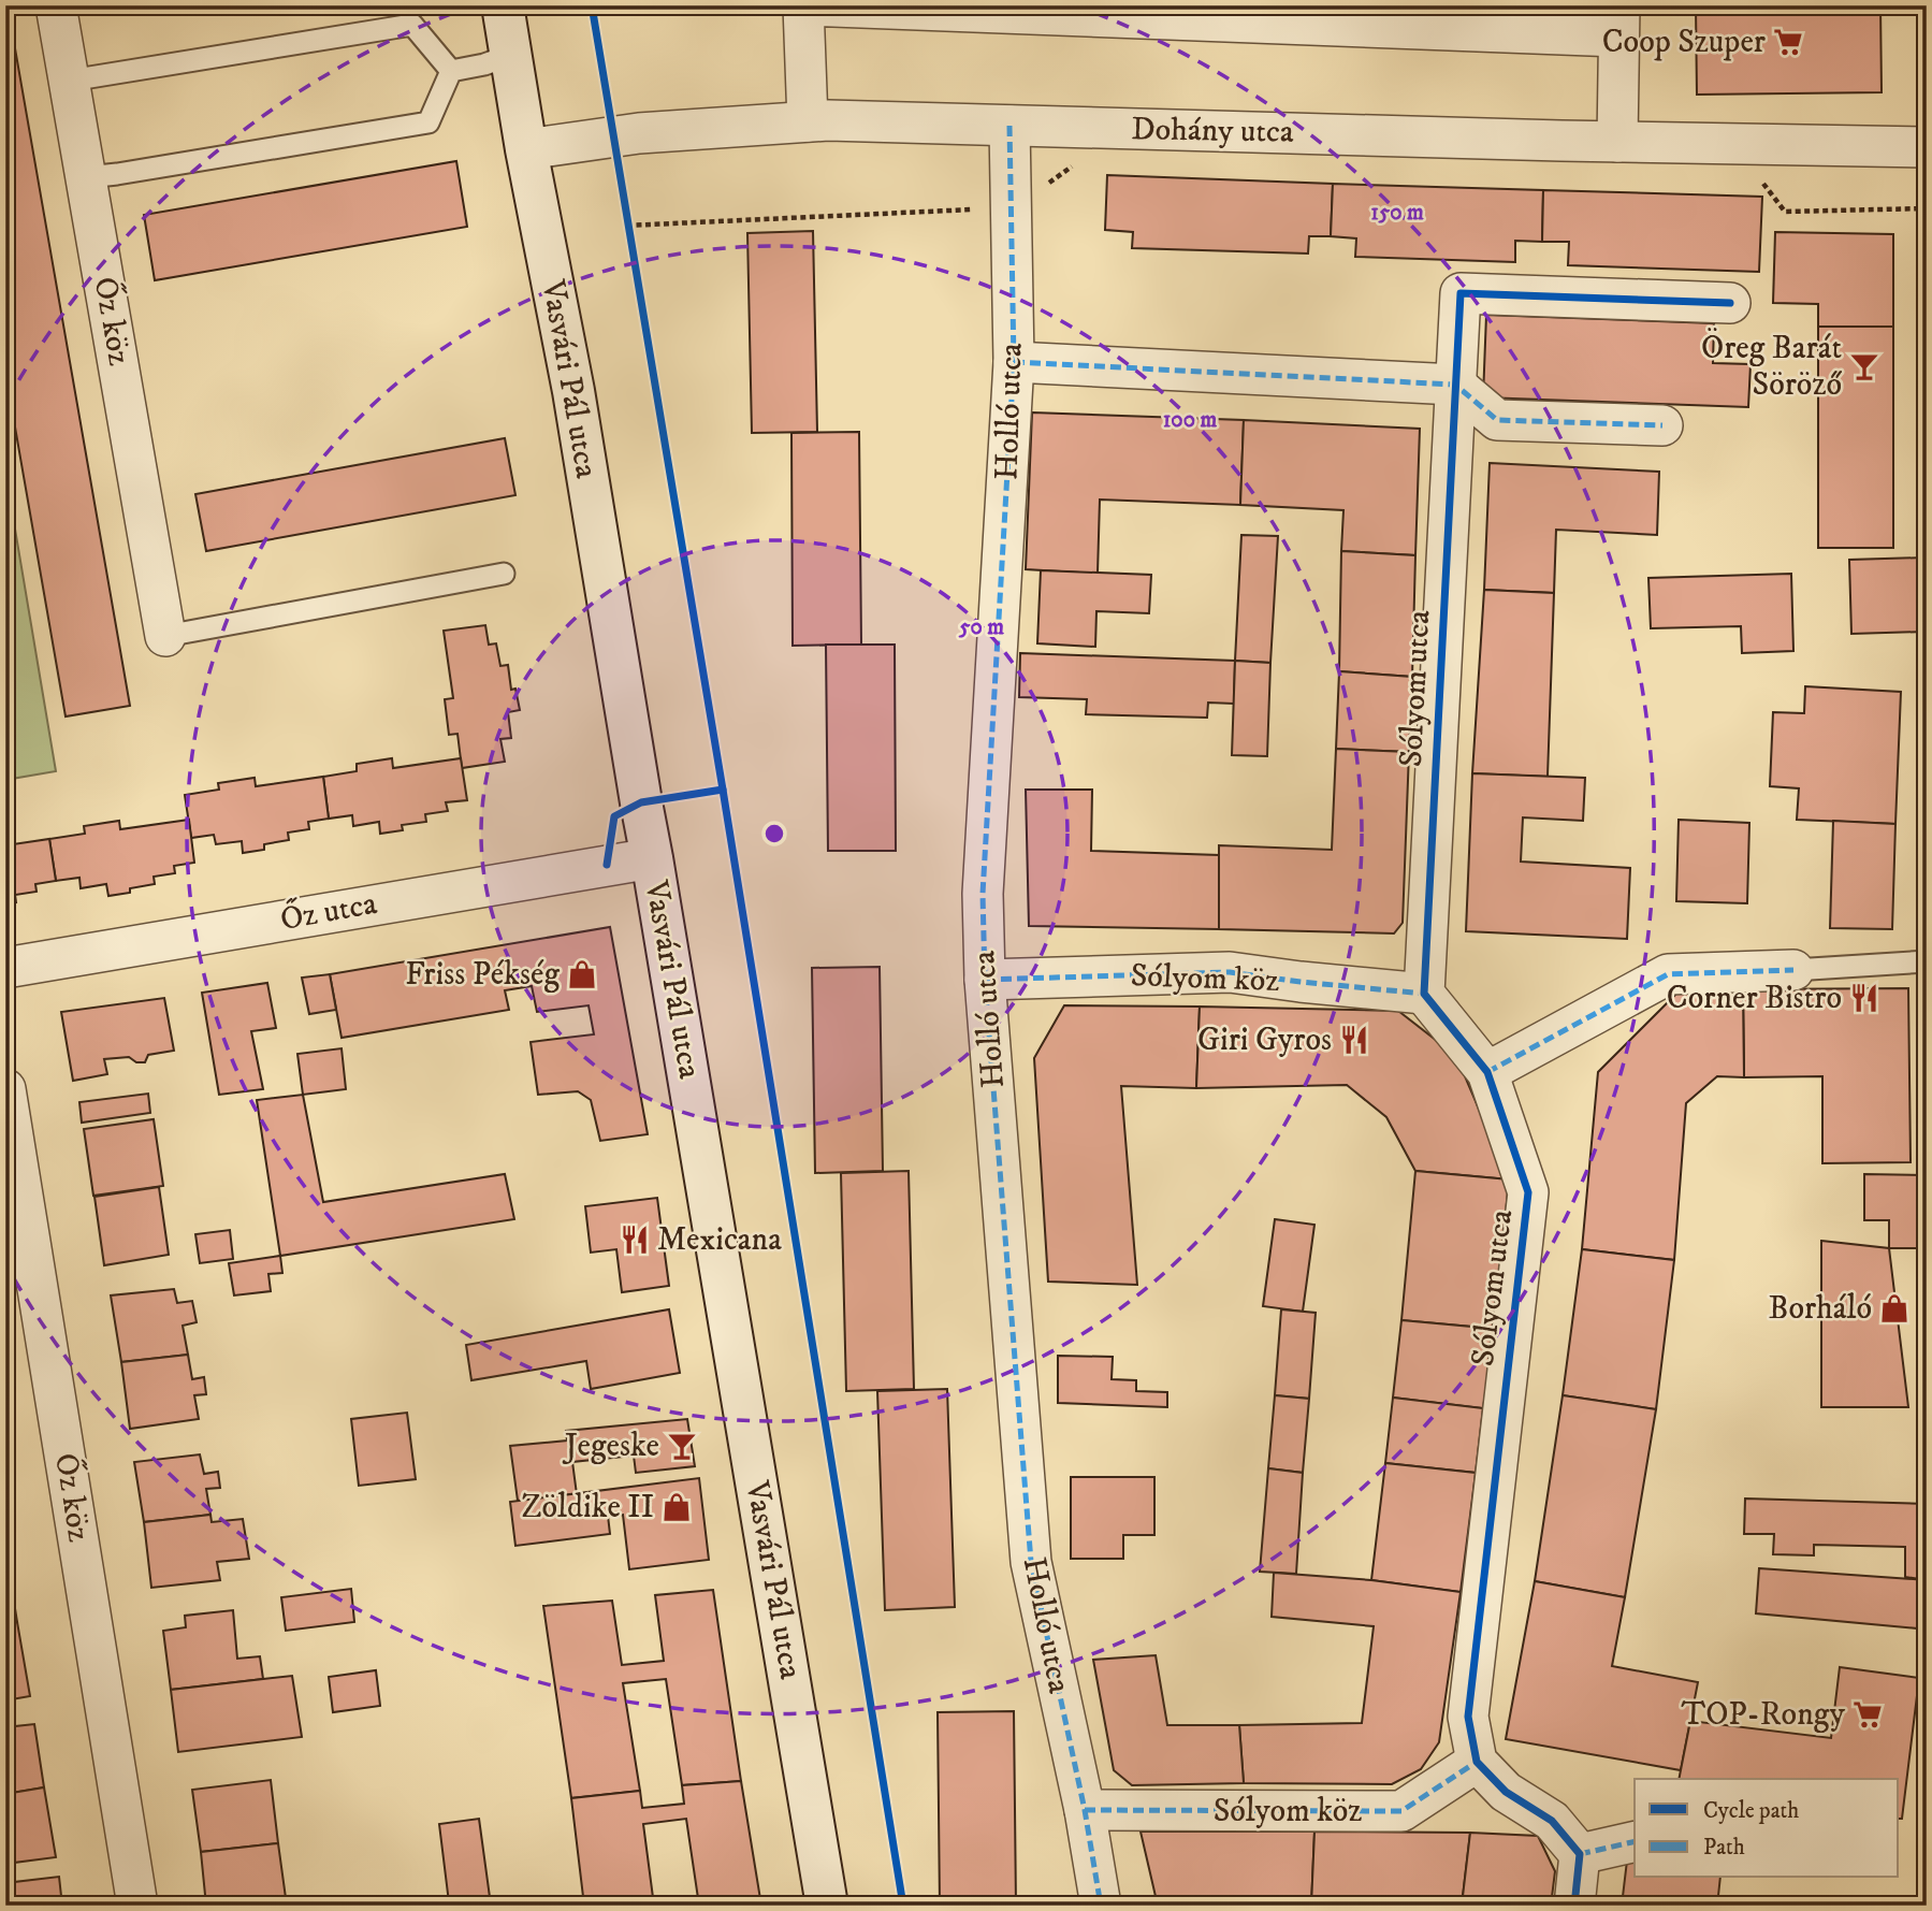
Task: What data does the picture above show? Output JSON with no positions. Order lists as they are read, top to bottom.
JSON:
{
  "streets": {
    "street": [
      "Dohány utca",
      "Őz köz",
      "Vasvári Pál utca",
      "Holló utca",
      "Sólyom utca",
      "Őz utca",
      "Sólyom köz"
    ]
  },
  "crossings": [
    ["Dohány utca", "Vasvári Pál utca"],
    ["Dohány utca", "Holló utca"],
    ["Vasvári Pál utca", "Őz utca"],
    ["Holló utca", "Sólyom köz"],
    ["Sólyom utca", "Sólyom köz"]
  ],
  "places": {
    "supermarket": ["Coop Szuper", "TOP-Rongy"],
    "bar": ["Öreg Barát Söröző", "Jegeske"],
    "shop": ["Friss Pékség", "Borháló", "Zöldike II"],
    "restaurant": ["Corner Bistro", "Giri Gyros", "Mexicana"]
  },
  "legend": ["Cycle path", "Path"],
  "rings": ["150 m", "100 m", "50 m"]
}
